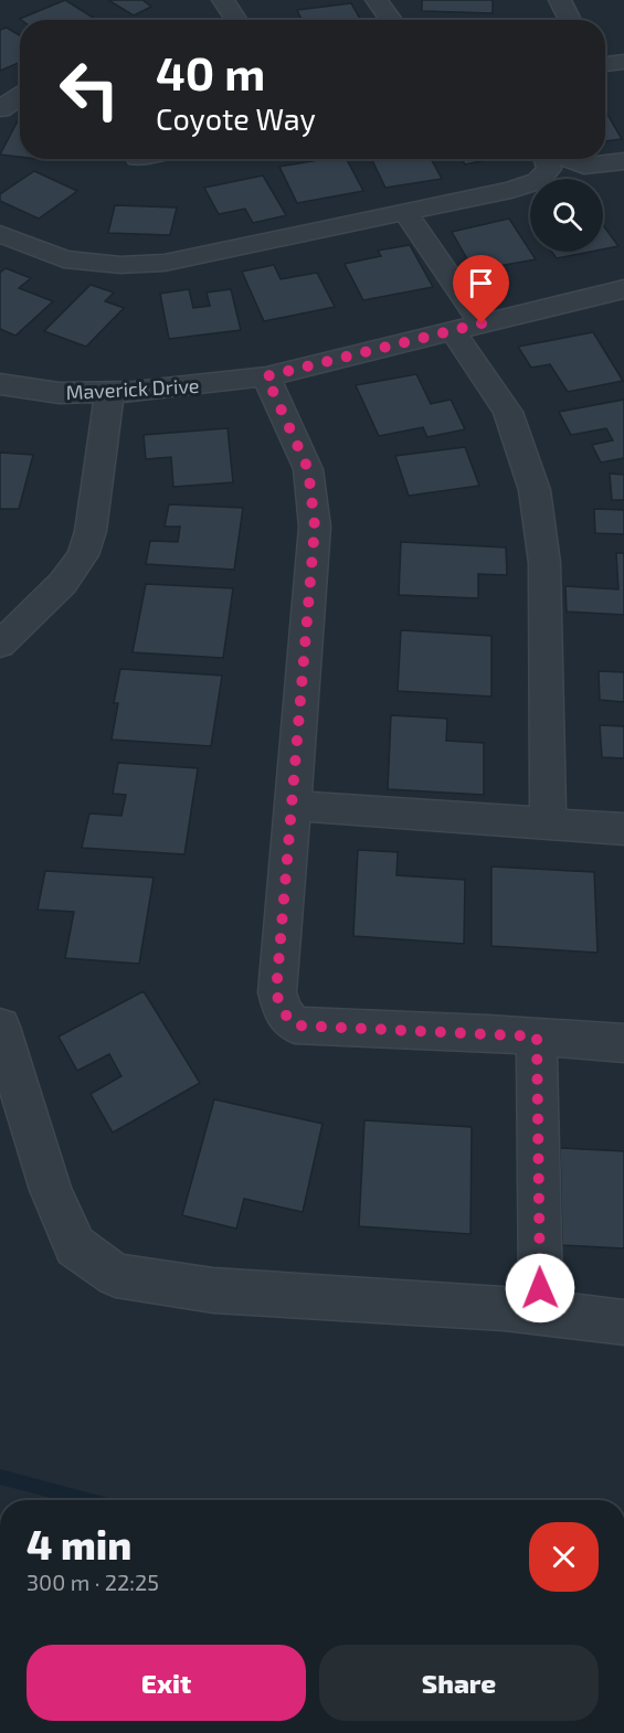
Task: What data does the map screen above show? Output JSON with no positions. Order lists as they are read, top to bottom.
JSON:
{
  "streets": {
    "street": ["Maverick Drive"]
  },
  "page": {
    "turn": ["40 m", "Coyote Way"],
    "heading": ["4 min", "300 m · 22:25"],
    "buttons": ["Exit", "Share"]
  }
}
